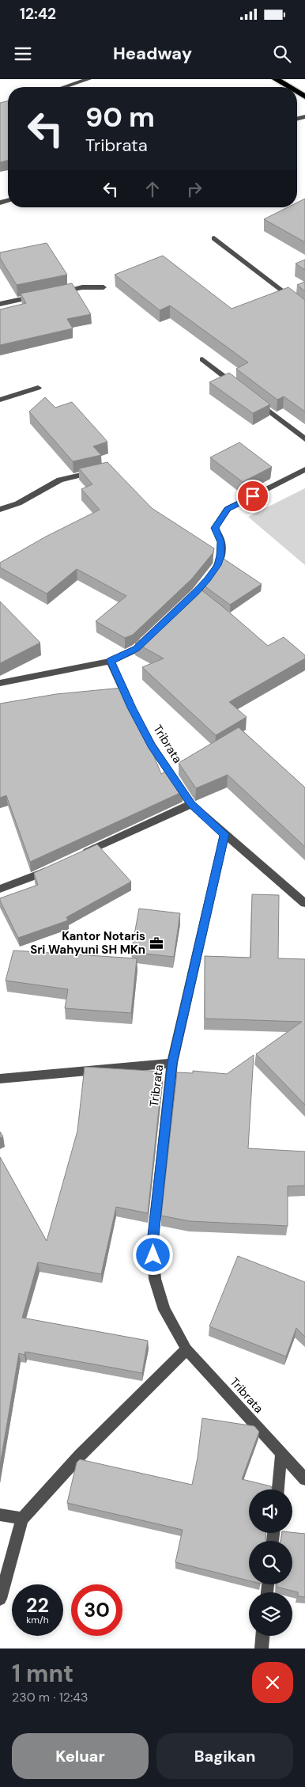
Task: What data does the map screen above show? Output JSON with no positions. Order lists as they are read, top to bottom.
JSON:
{
  "streets": {
    "street": ["Tribrata"]
  },
  "places": {
    "office": ["Kantor Notaris Sri Wahyuni SH MKn"]
  },
  "page": {
    "status": "12:42",
    "header": "Headway",
    "turn": ["90 m", "Tribrata"],
    "speed": "22 km/h",
    "limit": "30",
    "heading": ["1 mnt", "230 m · 12:43"],
    "buttons": ["Keluar", "Bagikan"]
  }
}
